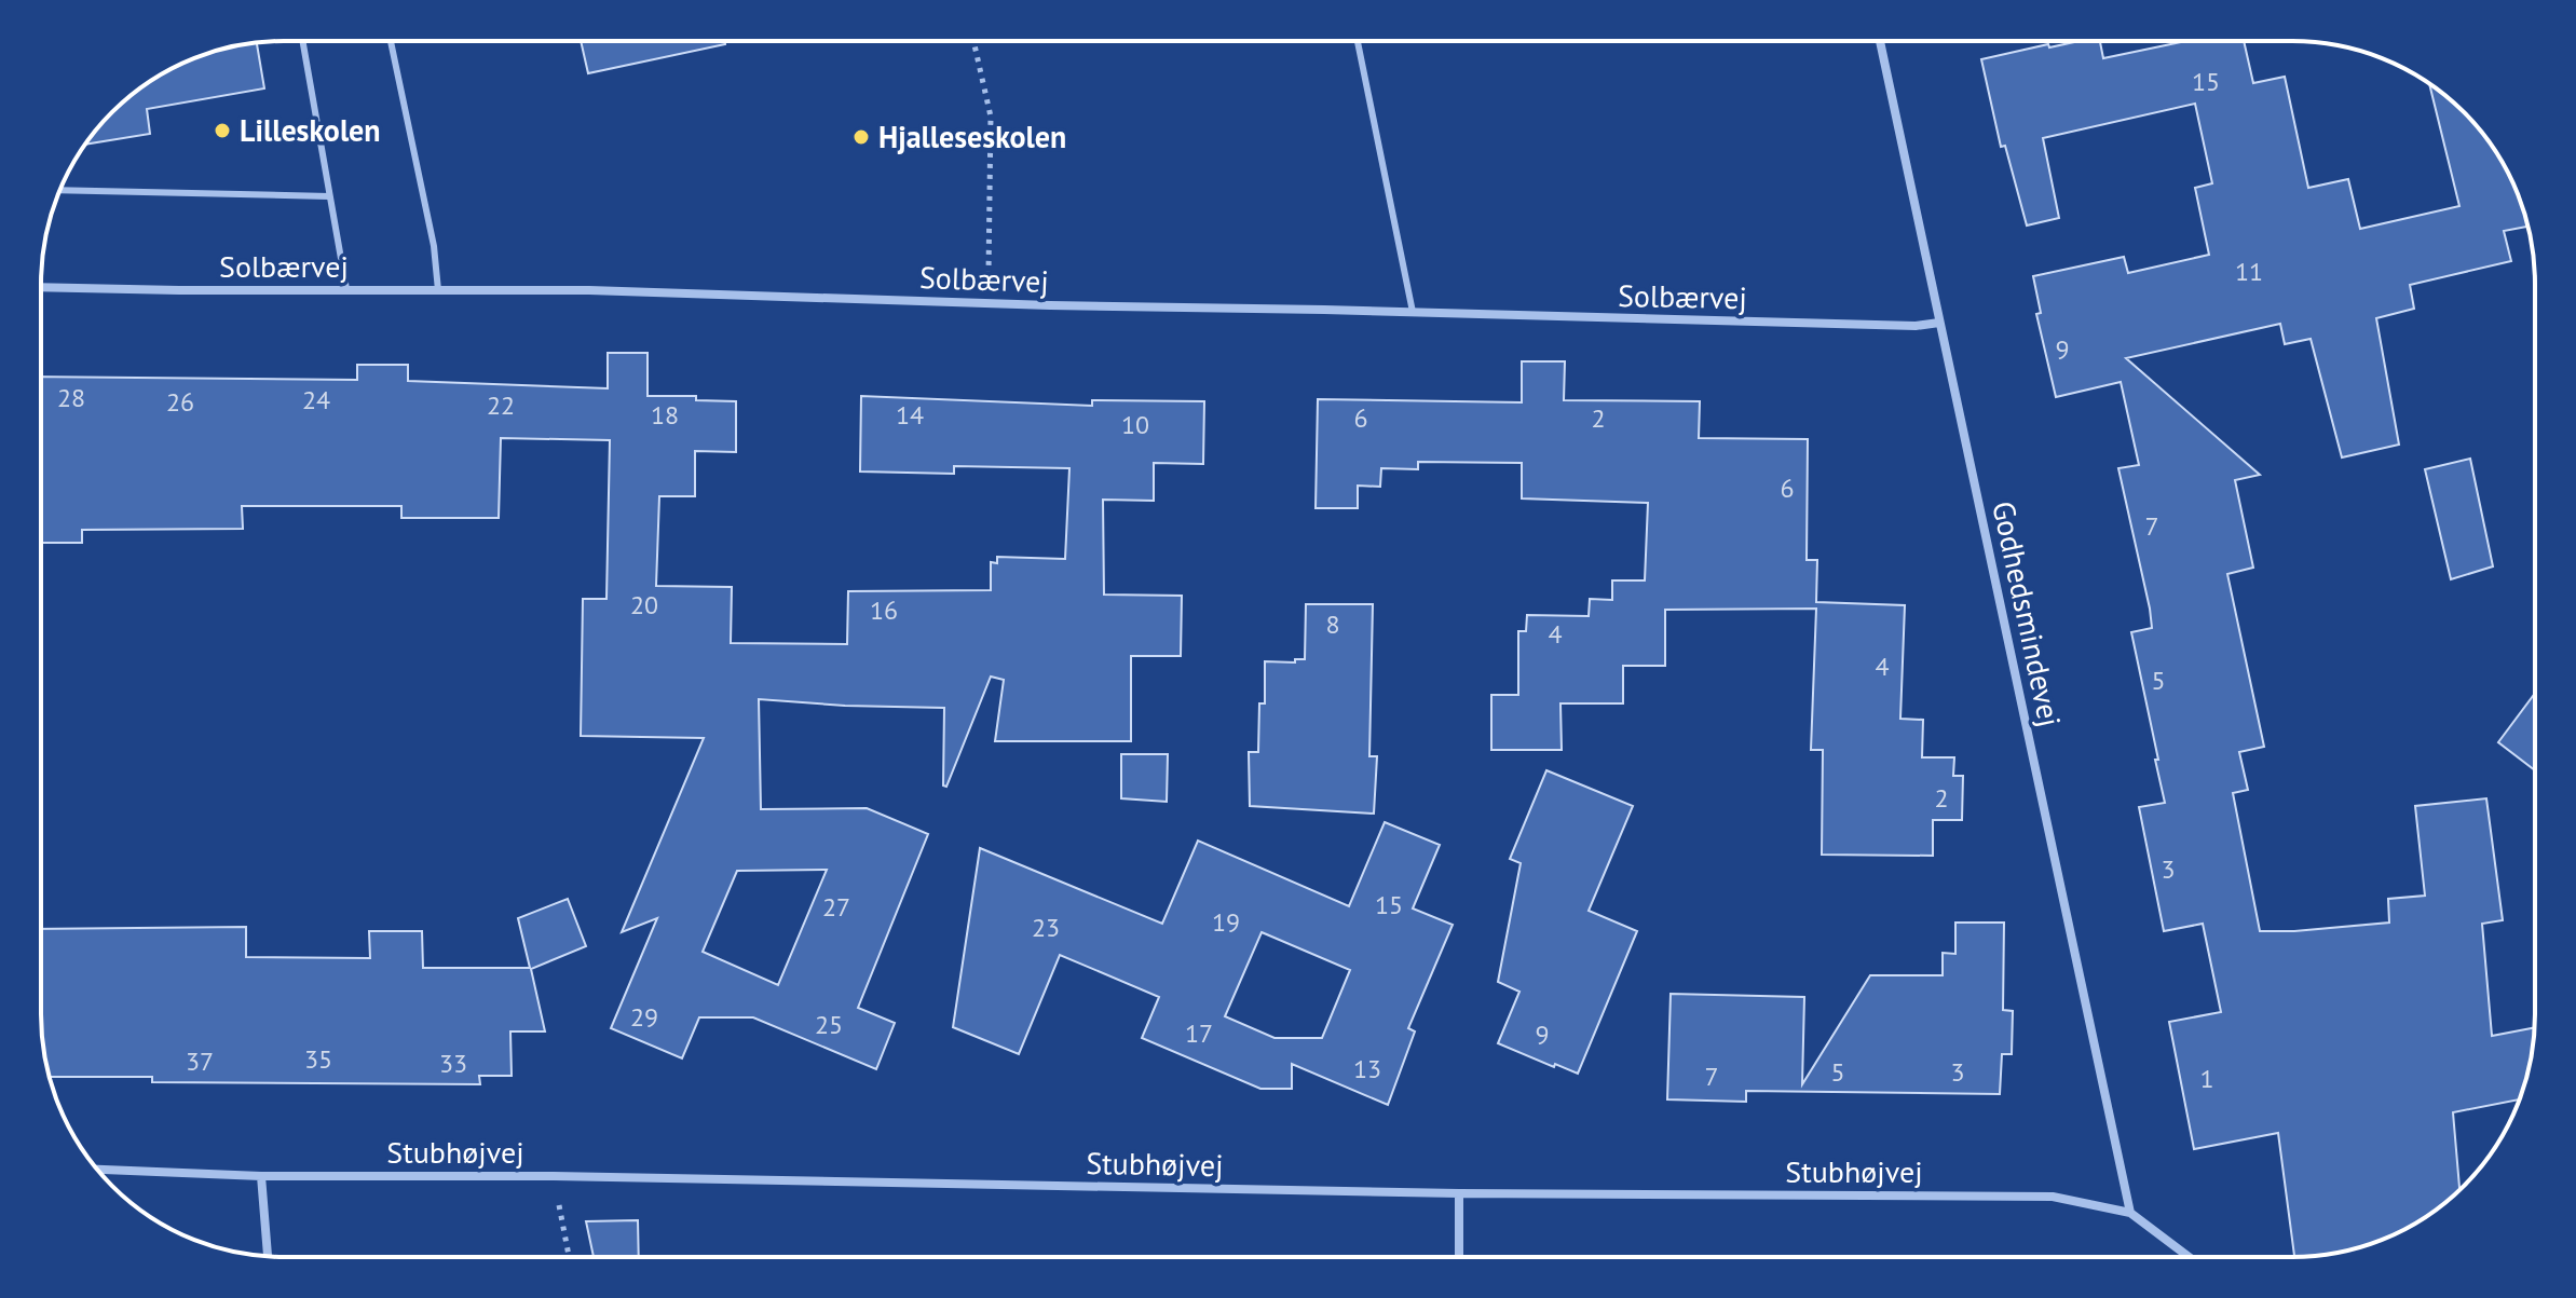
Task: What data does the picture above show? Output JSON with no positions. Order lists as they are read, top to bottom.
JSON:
{
  "streets": {
    "street": ["Solbærvej", "Godhedsmindevej", "Stubhøjvej"]
  },
  "crossings": [
    ["Solbærvej", "Godhedsmindevej"],
    ["Godhedsmindevej", "Stubhøjvej"]
  ],
  "places": ["Lilleskolen", "Hjalleseskolen"],
  "house_numbers": [
    "15",
    "11",
    "9",
    "28",
    "24",
    "26",
    "22",
    "18",
    "14",
    "6",
    "2",
    "10",
    "6",
    "7",
    "20",
    "16",
    "8",
    "4",
    "4",
    "5",
    "2",
    "3",
    "15",
    "27",
    "19",
    "23",
    "29",
    "25",
    "17",
    "9",
    "35",
    "37",
    "33",
    "13",
    "5",
    "3",
    "7",
    "1"
  ]
}
